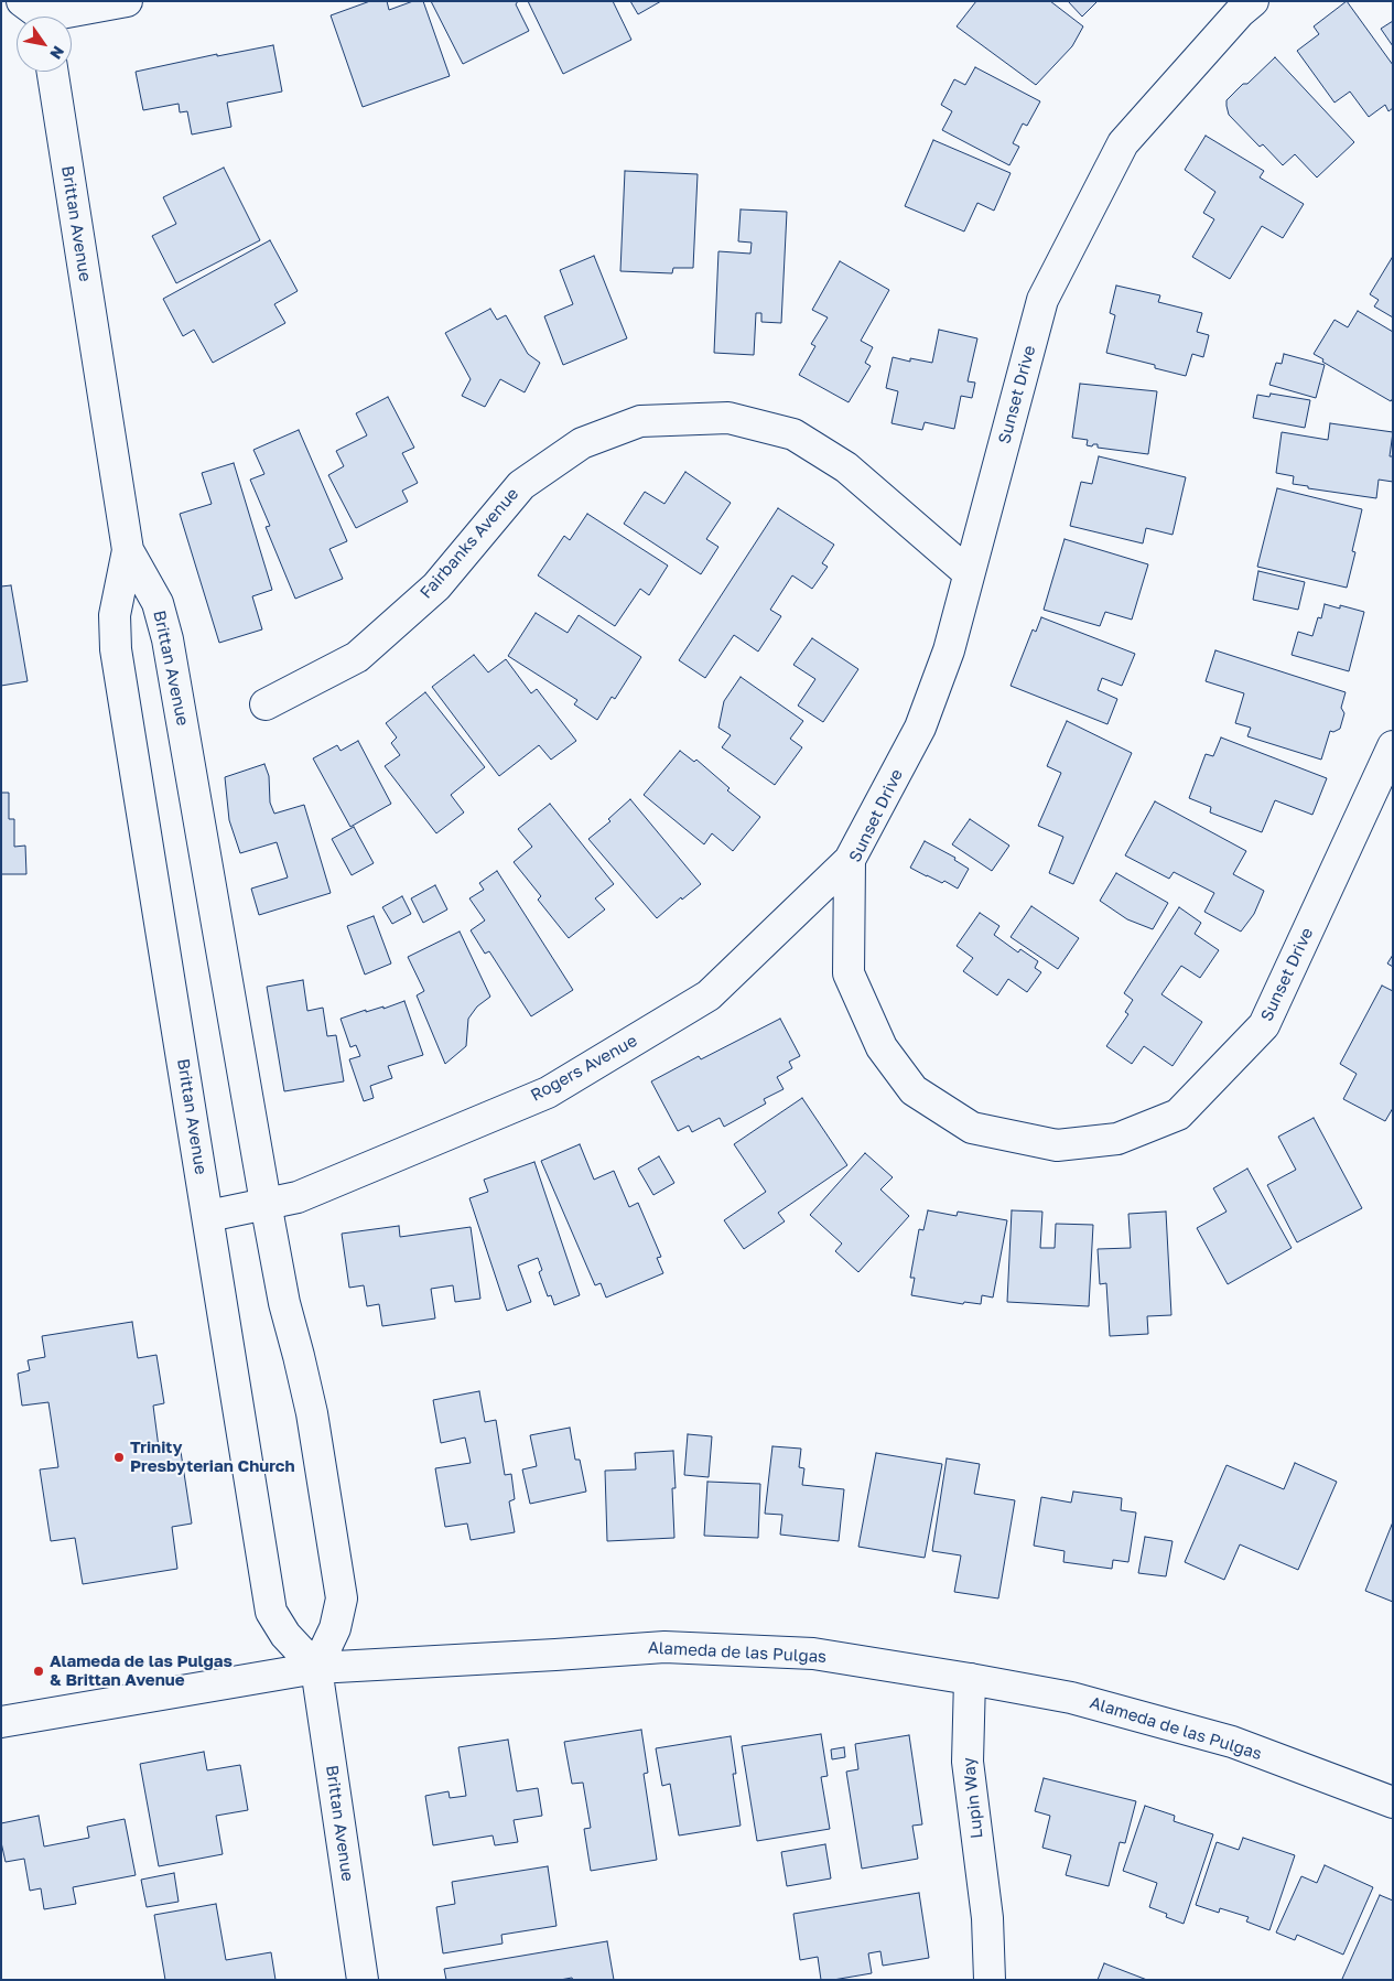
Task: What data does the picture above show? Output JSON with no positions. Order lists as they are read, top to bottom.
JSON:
{
  "streets": {
    "main road": [
      "Brittan Avenue",
      "Sunset Drive",
      "Fairbanks Avenue",
      "Rogers Avenue",
      "Alameda de las Pulgas",
      "Lupin Way"
    ]
  },
  "crossings": [
    ["Brittan Avenue", "Rogers Avenue"],
    ["Brittan Avenue", "Alameda de las Pulgas"],
    ["Sunset Drive", "Fairbanks Avenue"],
    ["Sunset Drive", "Rogers Avenue"],
    ["Alameda de las Pulgas", "Lupin Way"]
  ],
  "places": ["Trinity Presbyterian Church", "Alameda de las Pulgas & Brittan Avenue"],
  "north": "bottom right"
}
